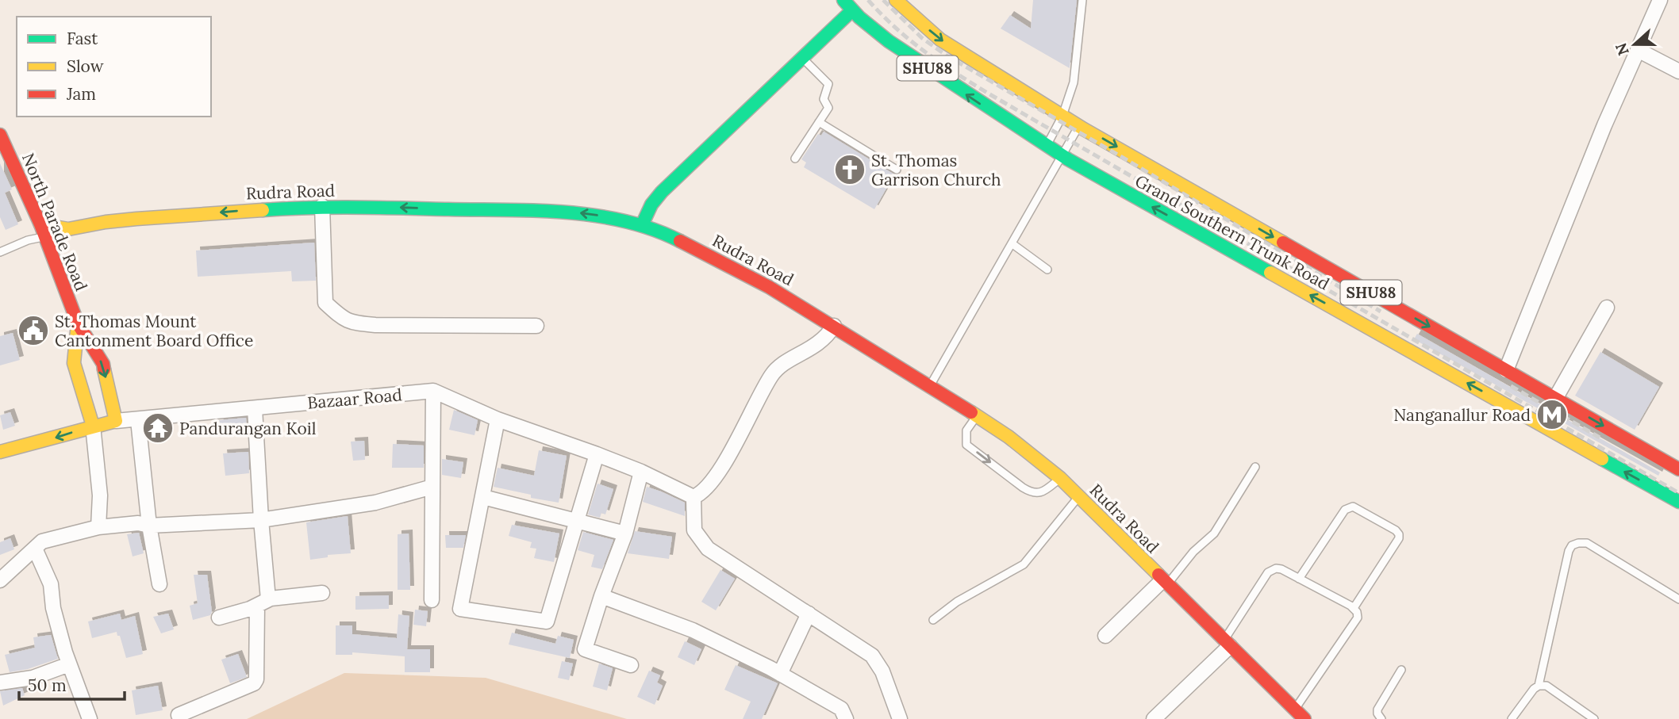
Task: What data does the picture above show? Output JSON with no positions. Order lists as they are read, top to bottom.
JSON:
{
  "streets": {
    "street": [
      "SHU88",
      "Rudra Road",
      "North Parade Road",
      "Grand Southern Trunk Road",
      "Bazaar Road"
    ]
  },
  "crossings": [
    ["Rudra Road", "North Parade Road"],
    ["North Parade Road", "Bazaar Road"]
  ],
  "one_way": ["Rudra Road"],
  "places": {
    "church": ["St. Thomas Garrison Church"],
    "public building": ["St. Thomas Mount Cantonment Board Office"],
    "metro station": ["Nanganallur Road"],
    "temple": ["Pandurangan Koil"]
  },
  "legend": ["Fast", "Slow", "Jam"],
  "scale_bar": "50 m",
  "north": "left"
}
